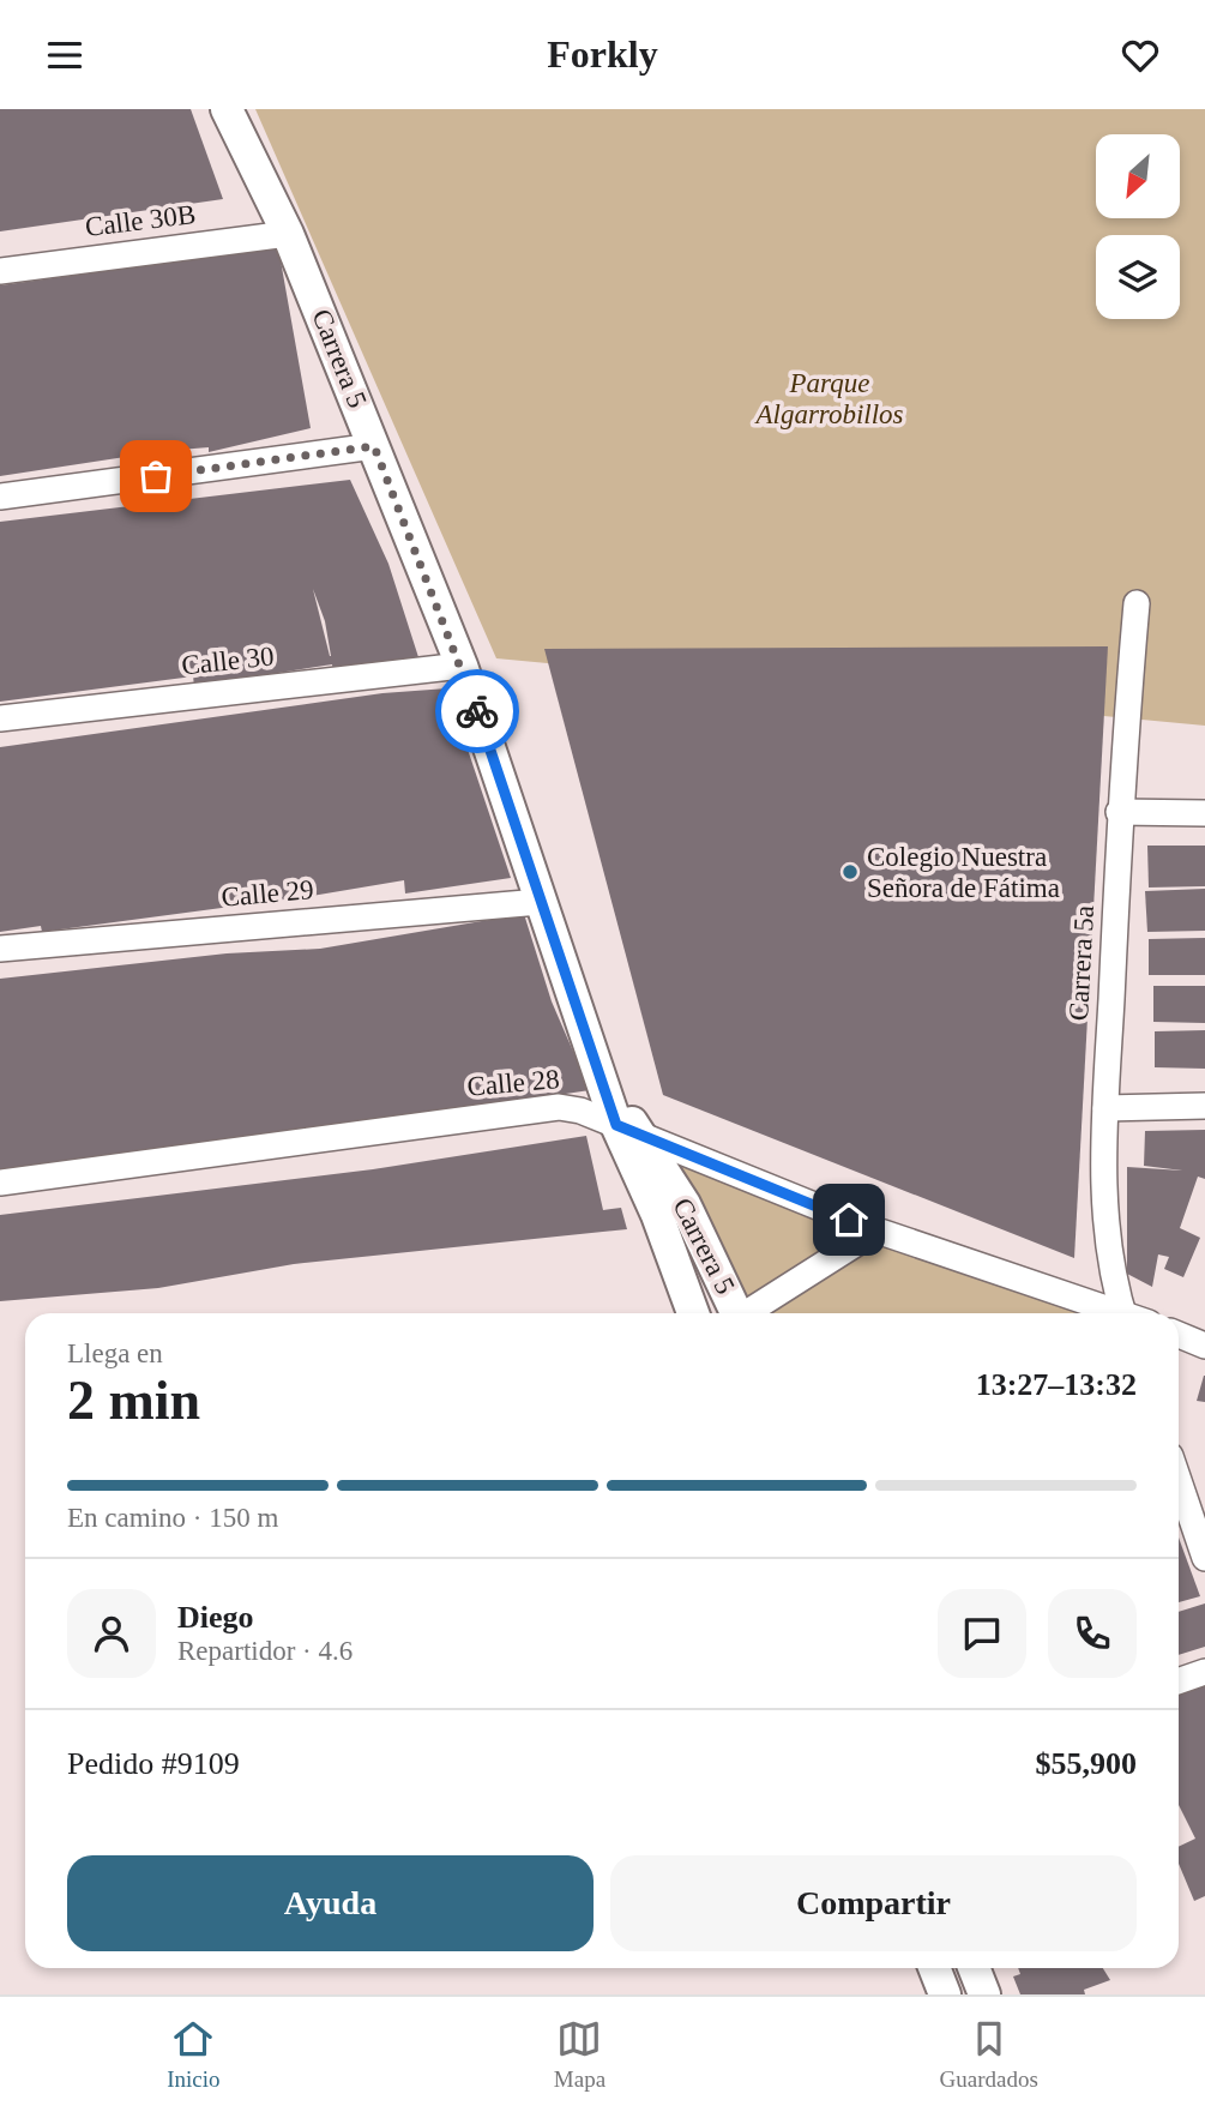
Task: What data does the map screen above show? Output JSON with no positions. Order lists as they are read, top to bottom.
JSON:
{
  "streets": {
    "street": [
      "Calle 30B",
      "Carrera 5",
      "Calle 30",
      "Calle 29",
      "Carrera 5a",
      "Calle 28"
    ]
  },
  "crossings": [
    ["Calle 30B", "Carrera 5"],
    ["Carrera 5", "Calle 30"],
    ["Carrera 5", "Calle 29"],
    ["Carrera 5", "Calle 28"]
  ],
  "parks": ["Parque Algarrobillos"],
  "places": ["Colegio Nuestra Señora de Fátima"],
  "north": "bottom left",
  "page": {
    "header": "Forkly",
    "heading": ["2 min", "Llega en", "13:27–13:32"],
    "panel": [
      "Diego",
      "Repartidor · 4.6",
      "Pedido #9109",
      "$55,900"
    ],
    "bar": "En camino · 150 m",
    "buttons": ["Ayuda", "Compartir"],
    "tabs": ["Inicio", "Mapa", "Guardados"]
  }
}
